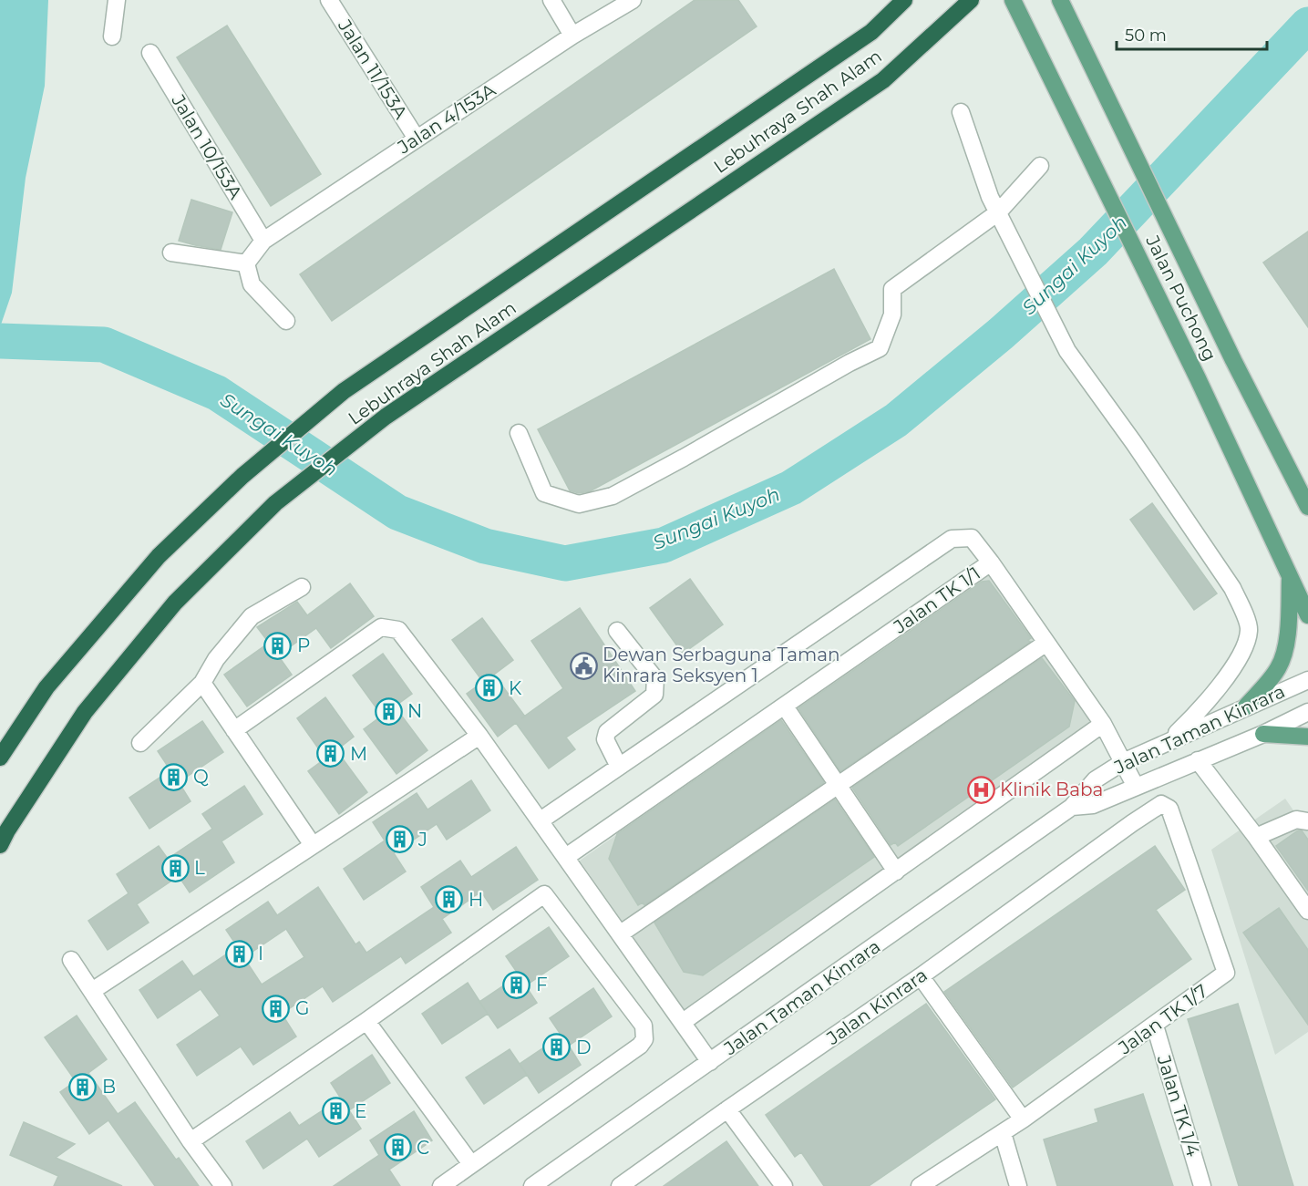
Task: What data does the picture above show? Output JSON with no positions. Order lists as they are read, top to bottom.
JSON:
{
  "streets": {
    "highway": ["Lebuhraya Shah Alam"],
    "main road": ["Jalan Puchong"],
    "street": [
      "Jalan 11/153A",
      "Jalan 4/153A",
      "Jalan 10/153A",
      "Jalan TK 1/1",
      "Jalan Taman Kinrara",
      "Jalan Kinrara",
      "Jalan TK 1/7",
      "Jalan TK 1/4"
    ]
  },
  "crossings": [
    ["Jalan 11/153A", "Jalan 4/153A"],
    ["Jalan 4/153A", "Jalan 10/153A"],
    ["Jalan Kinrara", "Jalan TK 1/7"],
    ["Jalan TK 1/7", "Jalan TK 1/4"]
  ],
  "water": ["Sungai Kuyoh"],
  "places": {
    "building": [
      "P",
      "K",
      "N",
      "M",
      "Q",
      "J",
      "L",
      "H",
      "I",
      "F",
      "G",
      "D",
      "B",
      "E",
      "C"
    ],
    "public building": ["Dewan Serbaguna Taman Kinrara Seksyen 1"],
    "hospital": ["Klinik Baba"]
  },
  "scale_bar": "50 m"
}
